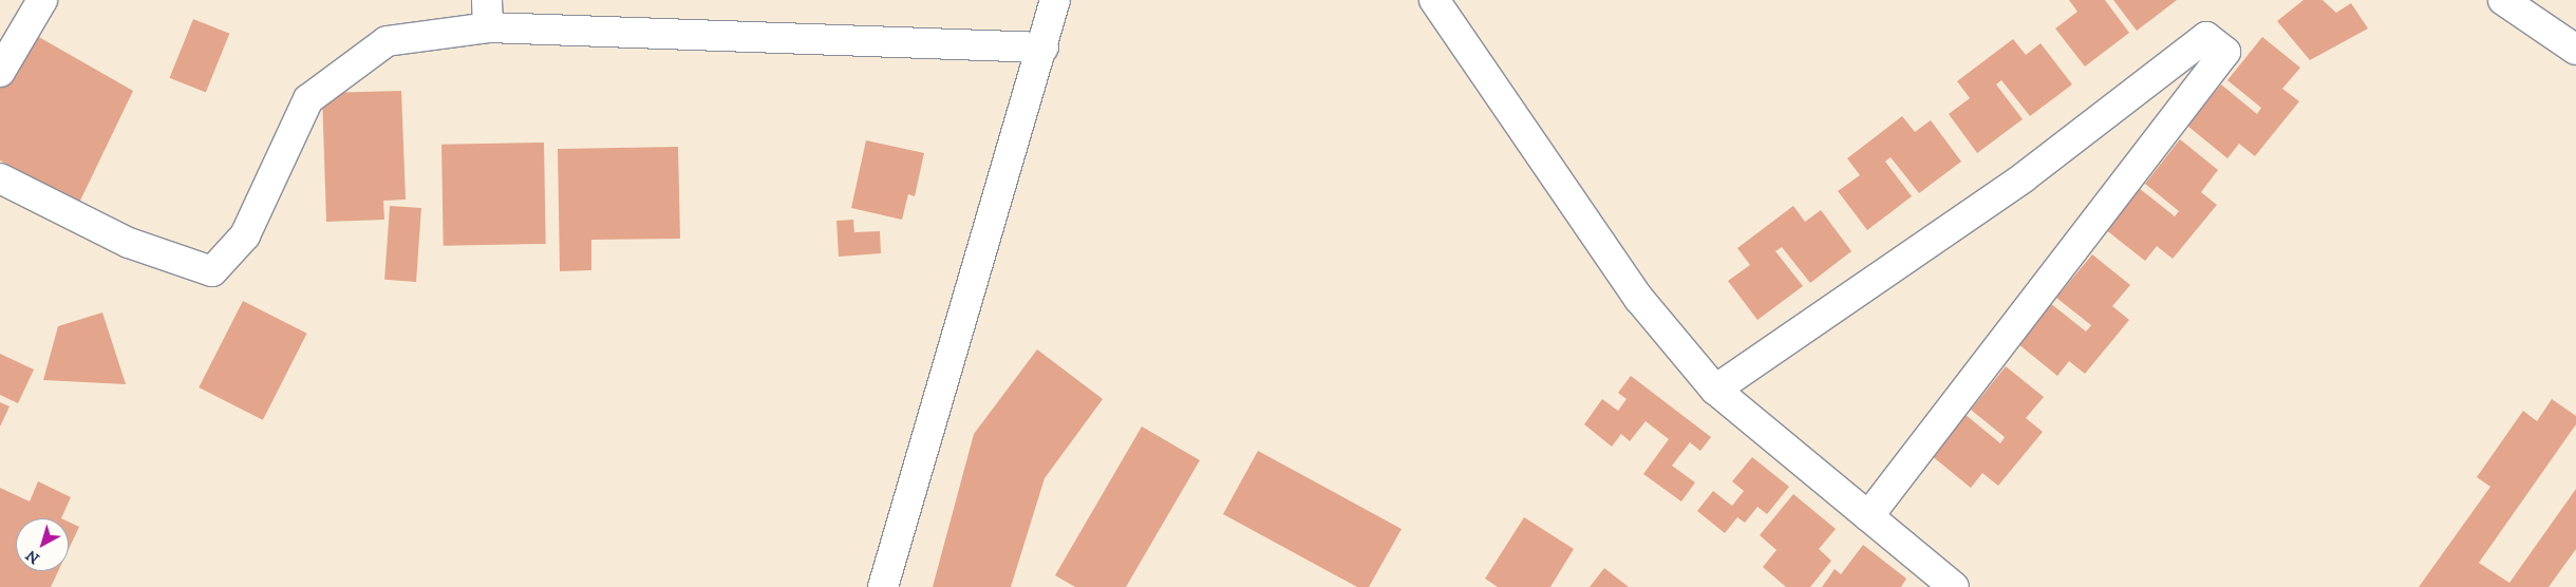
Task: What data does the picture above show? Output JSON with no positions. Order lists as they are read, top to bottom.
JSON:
{
  "north": "bottom left"
}
